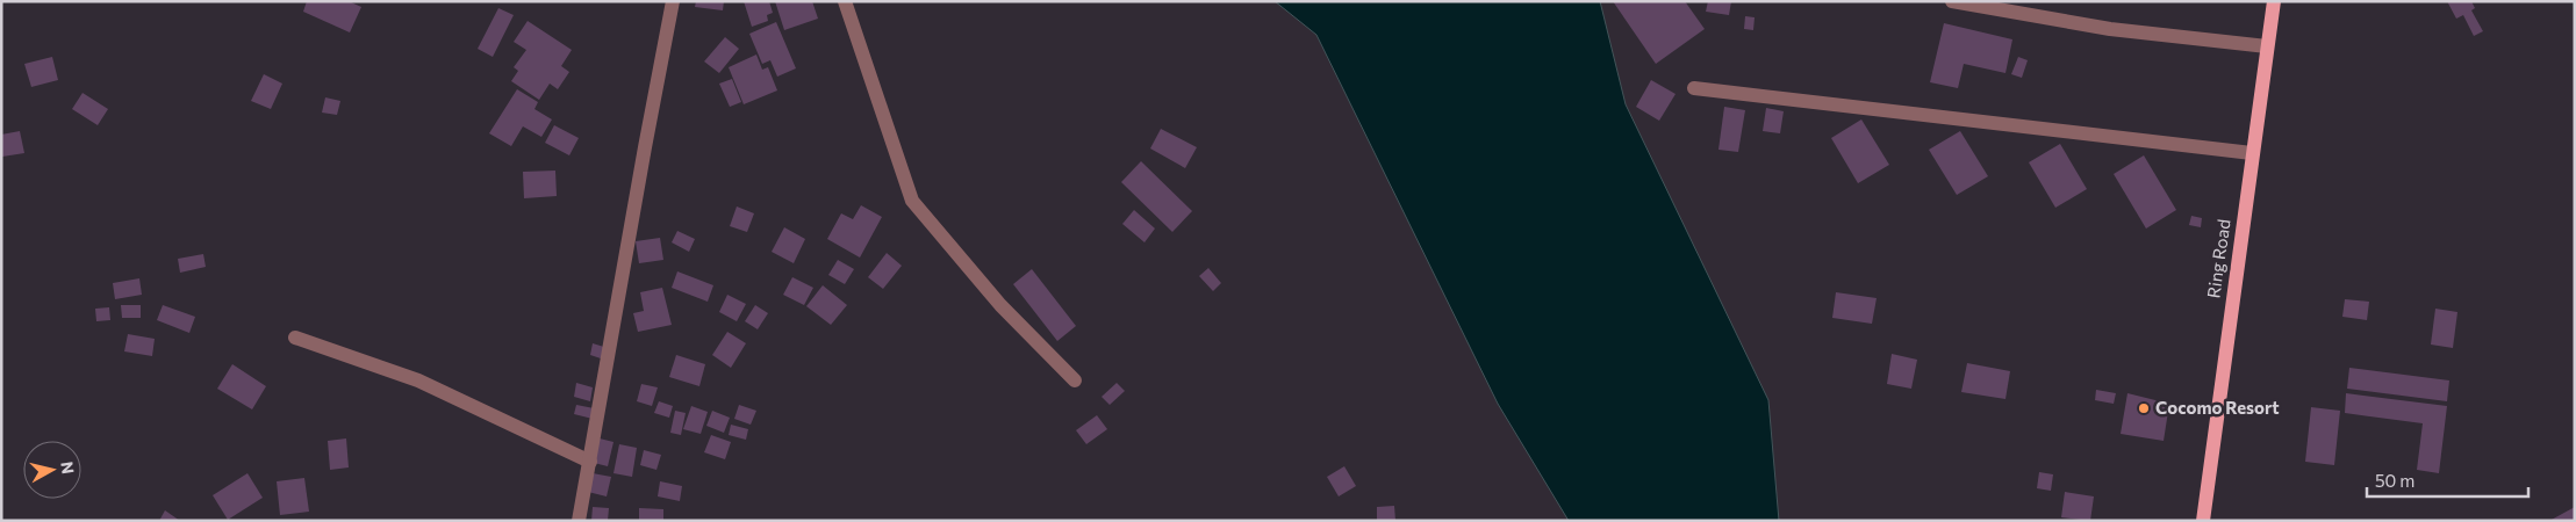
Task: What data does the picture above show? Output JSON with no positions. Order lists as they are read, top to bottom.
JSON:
{
  "streets": {
    "main road": ["Ring Road"]
  },
  "places": ["Cocomo Resort"],
  "scale_bar": "50 m",
  "north": "right"
}
